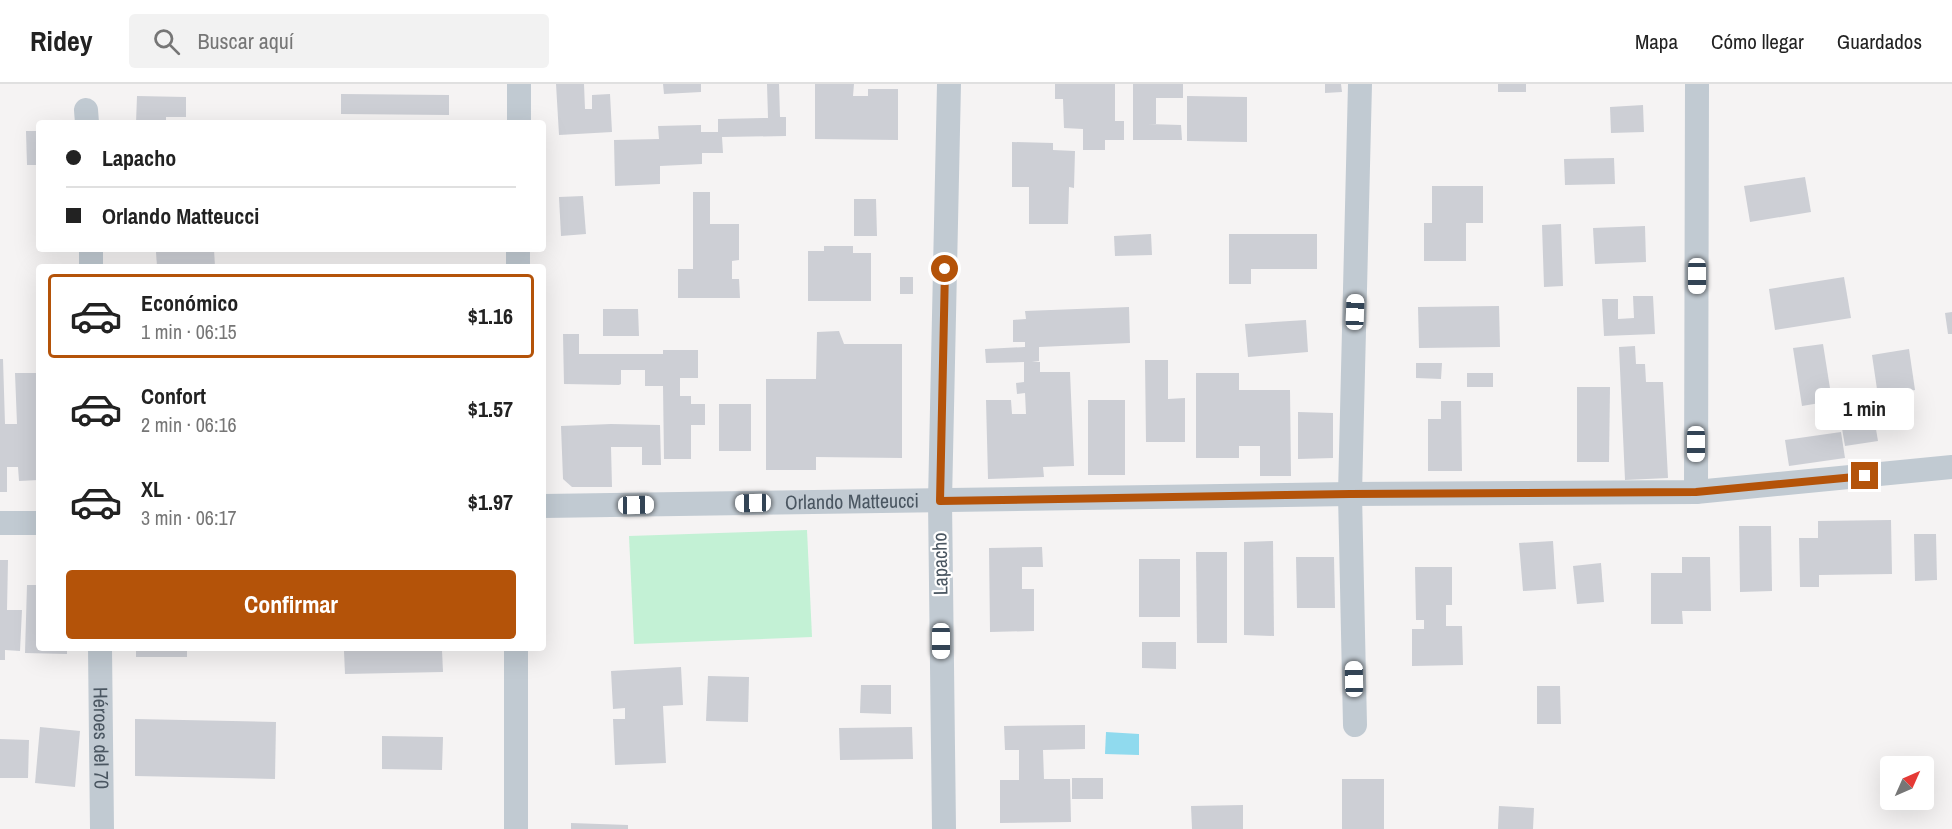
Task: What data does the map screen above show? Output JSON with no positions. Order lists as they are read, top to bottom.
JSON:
{
  "streets": {
    "street": ["Orlando Matteucci", "Lapacho", "Héroes del 70"]
  },
  "crossings": [
    ["Orlando Matteucci", "Lapacho"]
  ],
  "north": "top right",
  "page": {
    "header": "Ridey",
    "search": "Buscar aquí",
    "nav": ["Mapa", "Cómo llegar", "Guardados"],
    "banner": ["Lapacho", "Orlando Matteucci"],
    "list": [
      {
        "name": "Económico",
        "note": "1 min · 06:15",
        "value": "$1.16"
      },
      {
        "name": "Confort",
        "note": "2 min · 06:16",
        "value": "$1.57"
      },
      {
        "name": "XL",
        "note": "3 min · 06:17",
        "value": "$1.97"
      }
    ],
    "bubble": "1 min",
    "buttons": "Confirmar"
  }
}
